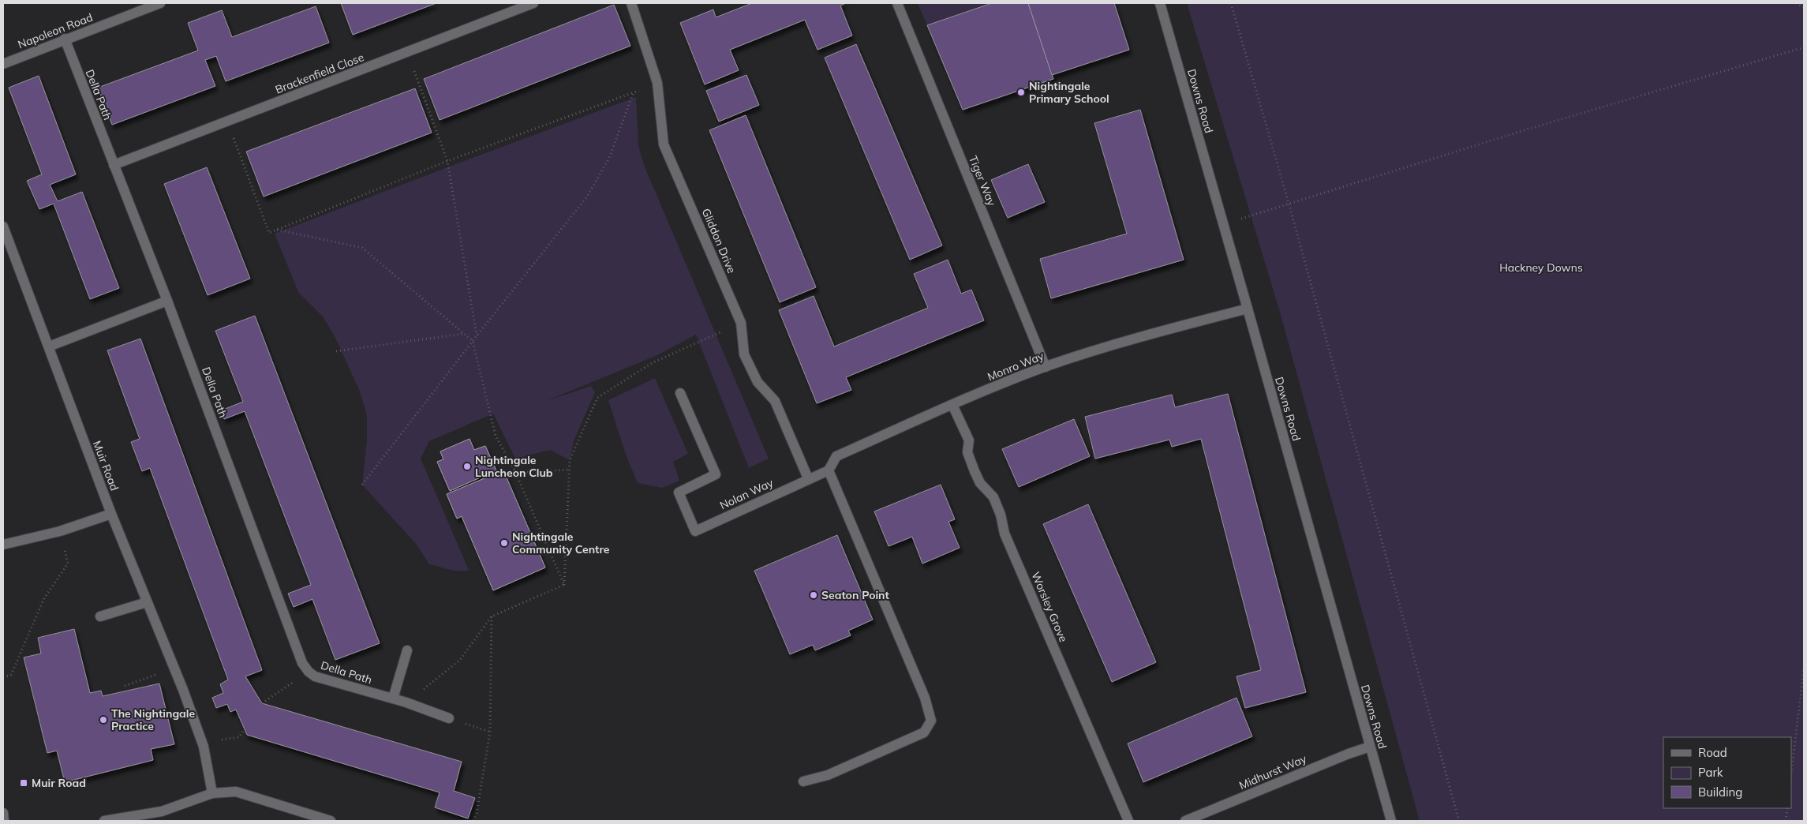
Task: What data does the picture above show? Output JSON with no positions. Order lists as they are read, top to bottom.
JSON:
{
  "streets": {
    "street": [
      "Napoleon Road",
      "Brackenfield Close",
      "Della Path",
      "Downs Road",
      "Tiger Way",
      "Gliddon Drive",
      "Monro Way",
      "Muir Road",
      "Nolan Way",
      "Worsley Grove",
      "Midhurst Way"
    ]
  },
  "crossings": [
    ["Napoleon Road", "Della Path"],
    ["Brackenfield Close", "Della Path"],
    ["Downs Road", "Monro Way"],
    ["Downs Road", "Midhurst Way"],
    ["Tiger Way", "Monro Way"],
    ["Gliddon Drive", "Nolan Way"],
    ["Monro Way", "Worsley Grove"]
  ],
  "parks": ["Hackney Downs"],
  "places": {
    "other": [
      "Nightingale Primary School",
      "Nightingale Luncheon Club",
      "Nightingale Community Centre",
      "Seaton Point",
      "The Nightingale Practice"
    ],
    "transit": ["Muir Road"]
  },
  "legend": ["Road", "Park", "Building"]
}
